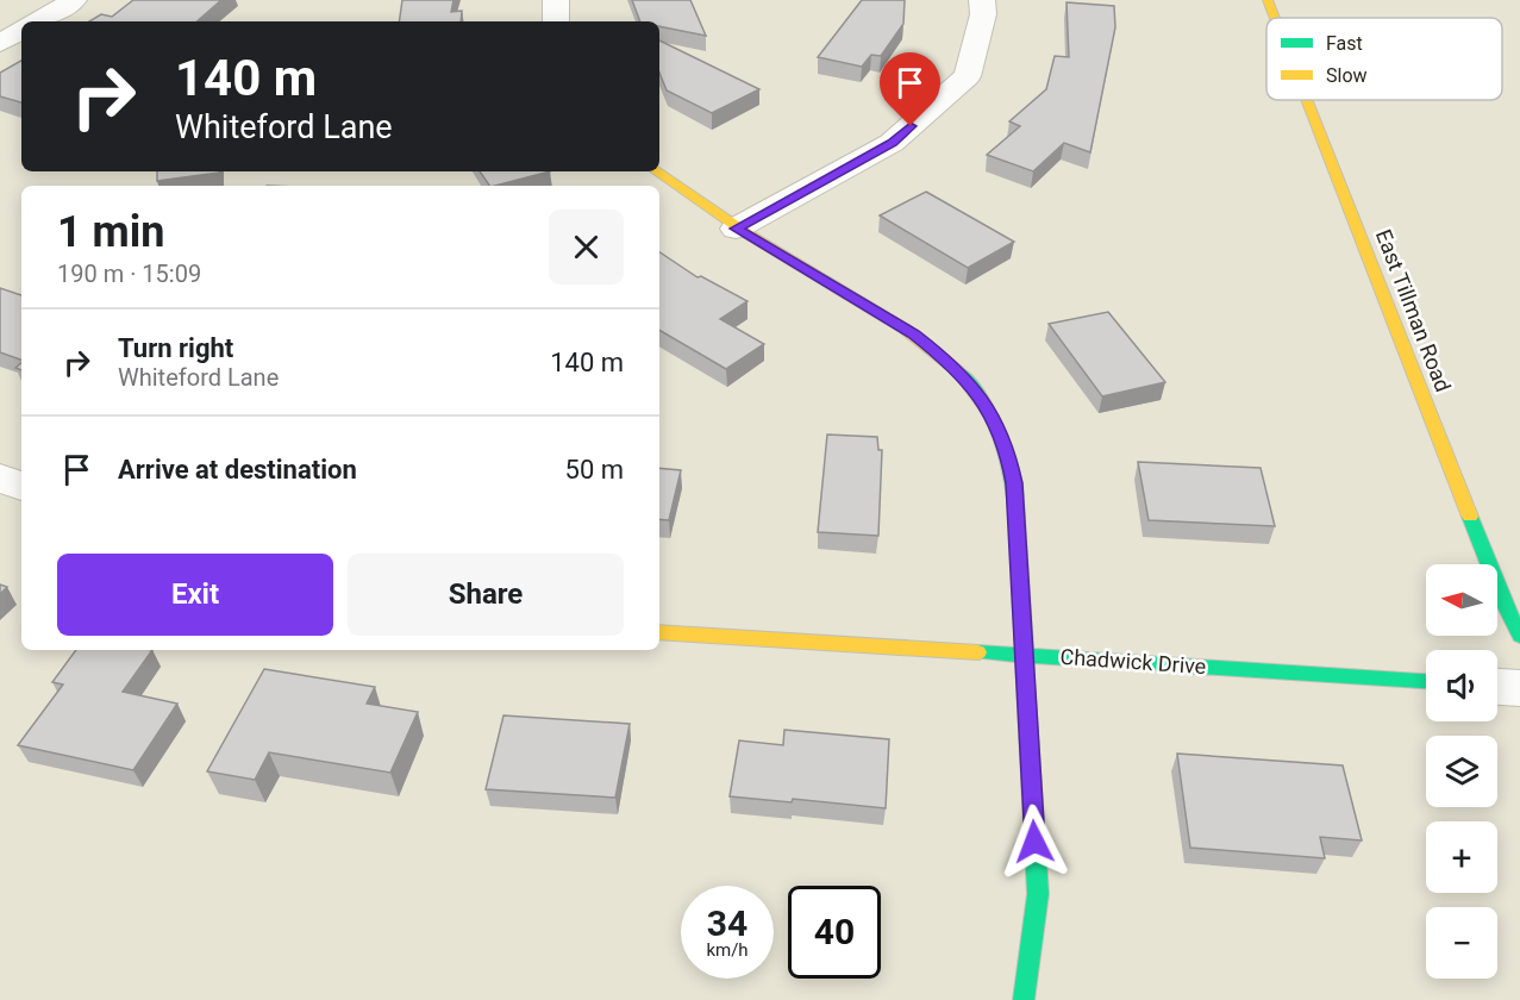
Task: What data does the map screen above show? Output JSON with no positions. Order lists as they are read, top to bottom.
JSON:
{
  "streets": {
    "street": ["East Tillman Road", "Chadwick Drive"]
  },
  "legend": ["Fast", "Slow"],
  "north": "left",
  "page": {
    "turn": ["140 m", "Whiteford Lane"],
    "heading": ["1 min", "190 m · 15:09"],
    "list": [
      {
        "name": "Turn right",
        "note": "Whiteford Lane",
        "value": "140 m"
      },
      {
        "name": "Arrive at destination",
        "value": "50 m"
      }
    ],
    "buttons": ["Exit", "Share"],
    "map_buttons": ["+", "−"],
    "speed": "34 km/h",
    "limit": "40"
  }
}
